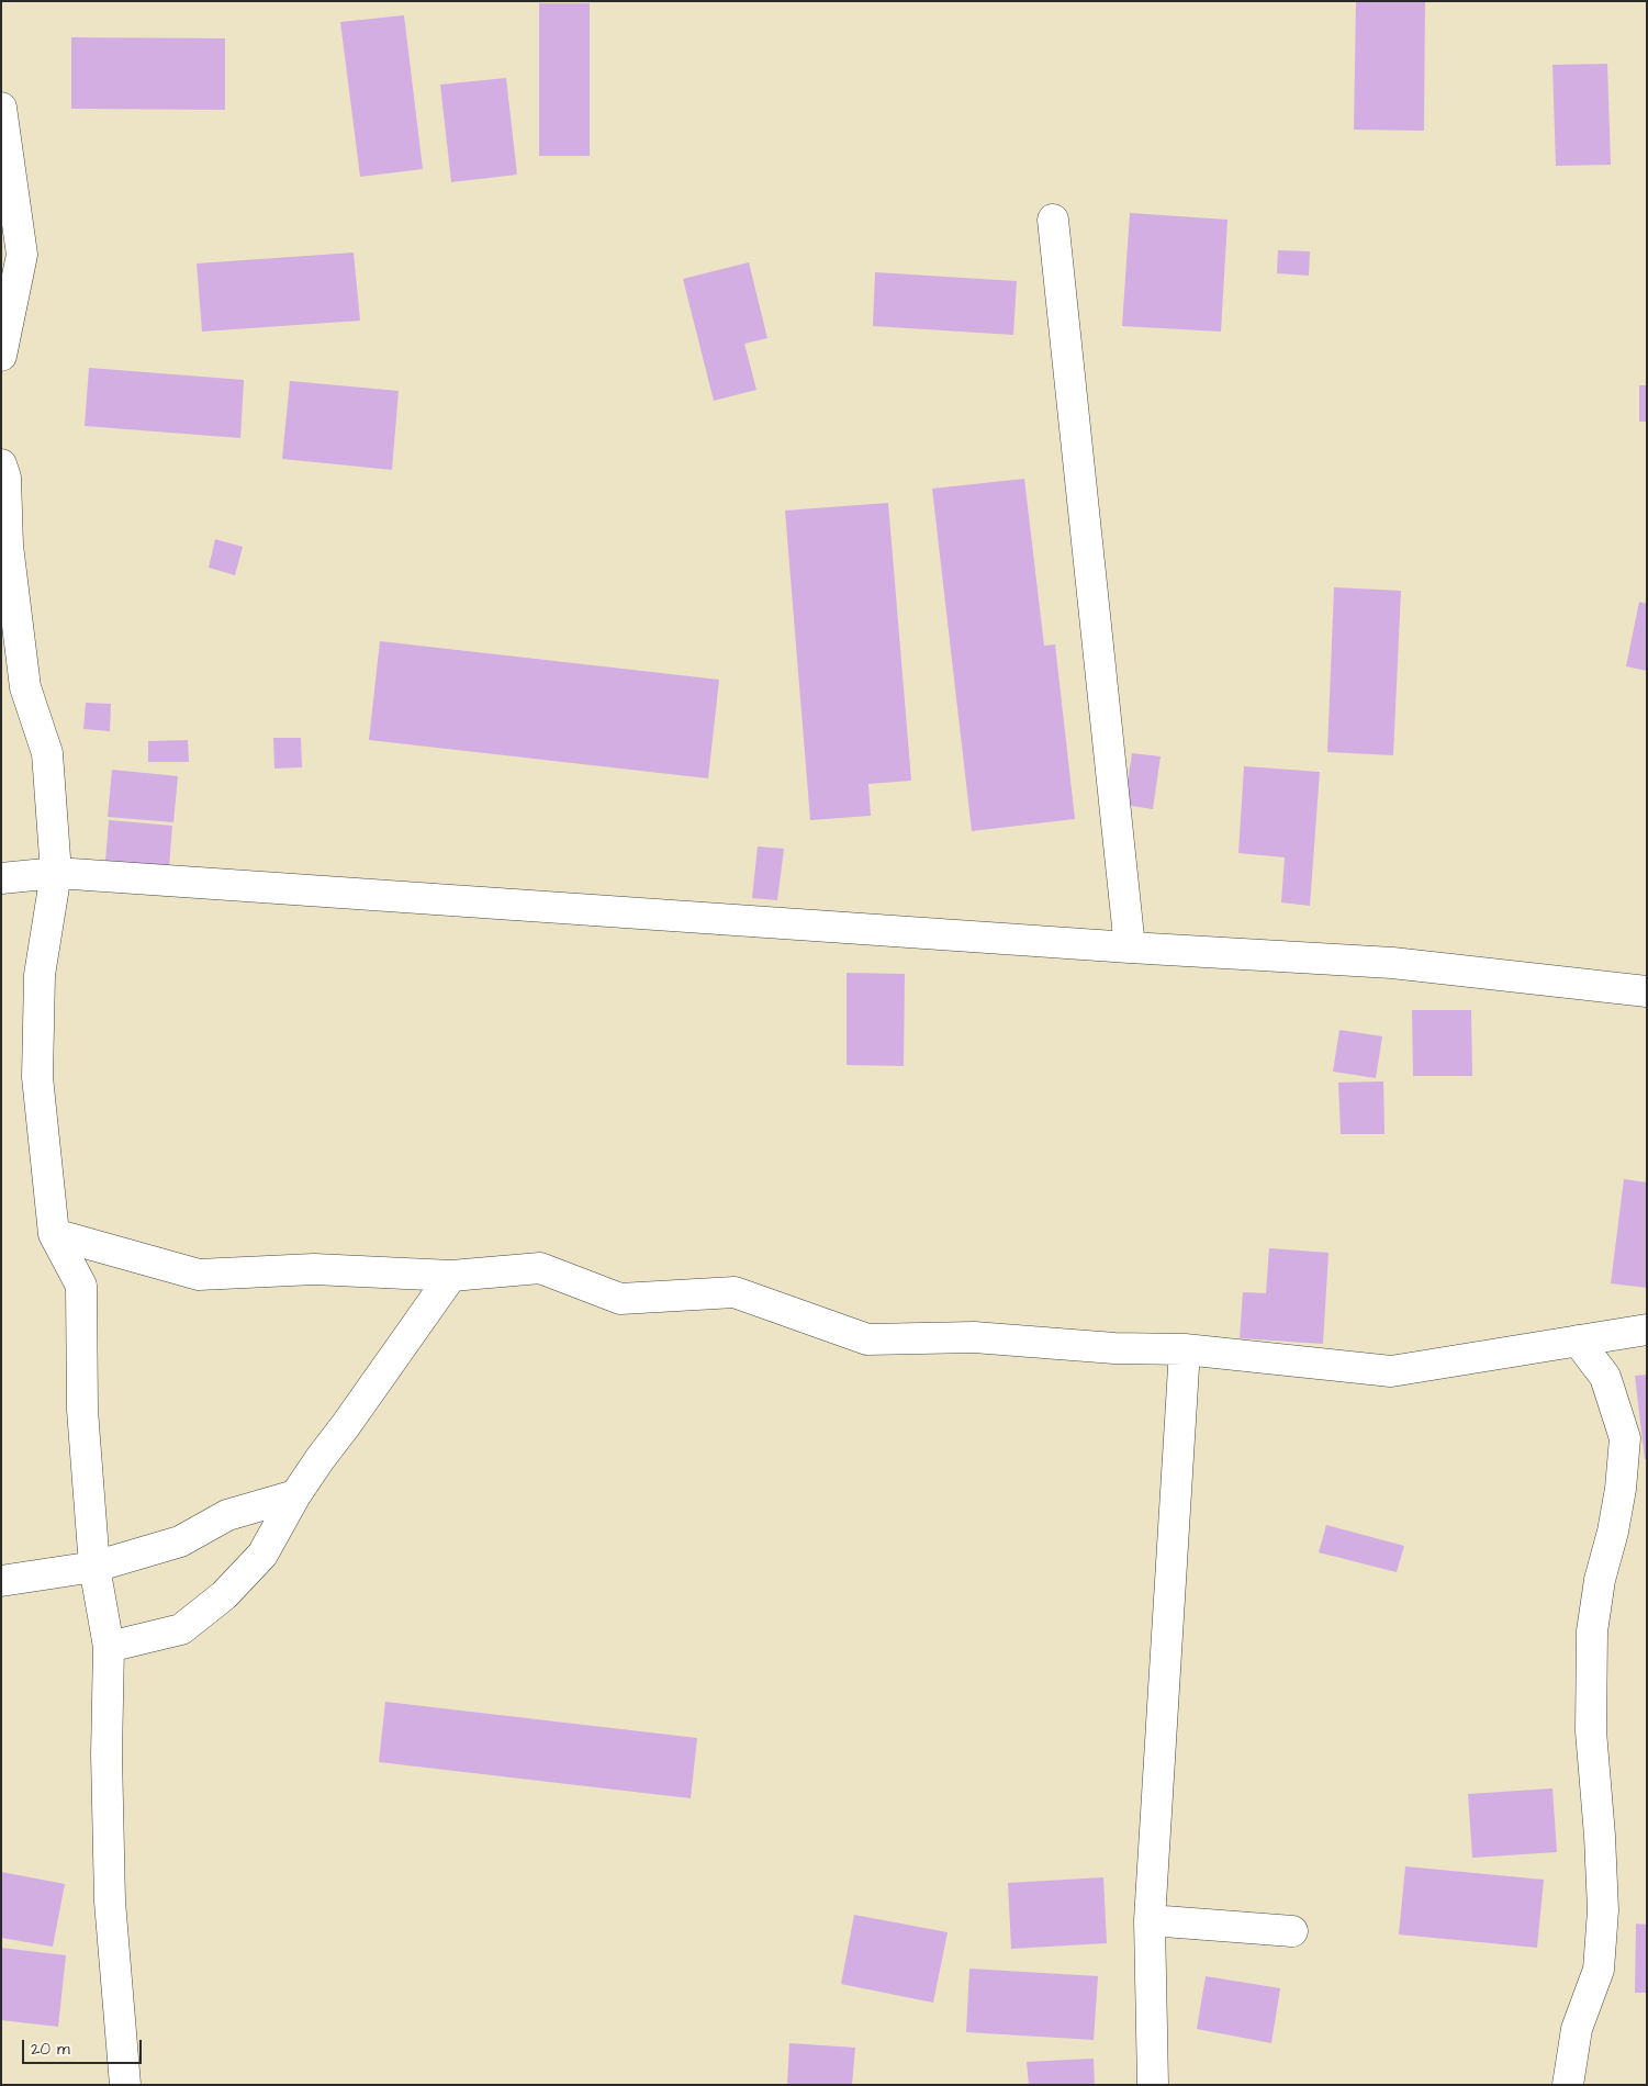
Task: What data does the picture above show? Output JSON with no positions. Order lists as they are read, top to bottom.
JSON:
{
  "scale_bar": "20 m"
}
